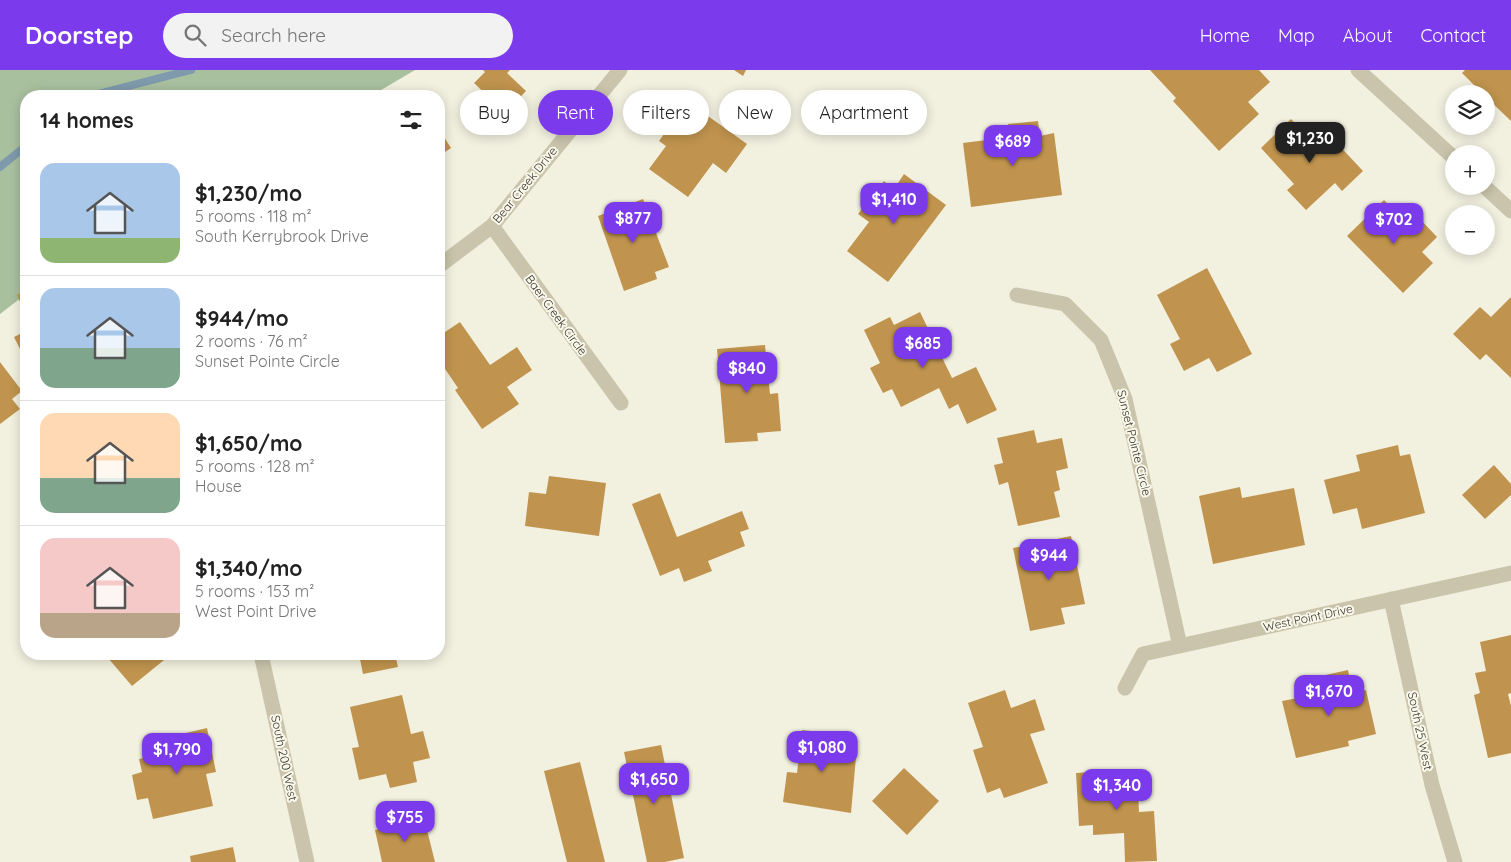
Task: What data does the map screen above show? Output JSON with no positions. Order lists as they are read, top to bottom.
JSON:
{
  "streets": {
    "street": [
      "Bear Creek Drive",
      "Baer Creek Circle",
      "Sunset Pointe Circle",
      "West Point Drive",
      "South 25 West",
      "South 200 West"
    ]
  },
  "crossings": [
    ["Bear Creek Drive", "Baer Creek Circle"],
    ["Sunset Pointe Circle", "West Point Drive"],
    ["West Point Drive", "South 25 West"]
  ],
  "page": {
    "header": "Doorstep",
    "search": "Search here",
    "nav": [
      "Home",
      "Map",
      "About",
      "Contact"
    ],
    "map_buttons": ["+", "−"],
    "chip": [
      "Buy",
      "Rent",
      "Filters",
      "New",
      "Apartment"
    ],
    "heading": "14 homes",
    "price": [
      "$1,230",
      "$689",
      "$1,410",
      "$877",
      "$702",
      "$685",
      "$840",
      "$944",
      "$1,670",
      "$1,080",
      "$1,790",
      "$1,650",
      "$1,340",
      "$755"
    ],
    "list": [
      {
        "name": "$1,230/mo",
        "note": "5 rooms · 118 m² · South Kerrybrook Drive"
      },
      {
        "name": "$944/mo",
        "note": "2 rooms · 76 m² · Sunset Pointe Circle"
      },
      {
        "name": "$1,650/mo",
        "note": "5 rooms · 128 m² · House"
      },
      {
        "name": "$1,340/mo",
        "note": "5 rooms · 153 m² · West Point Drive"
      }
    ]
  }
}
